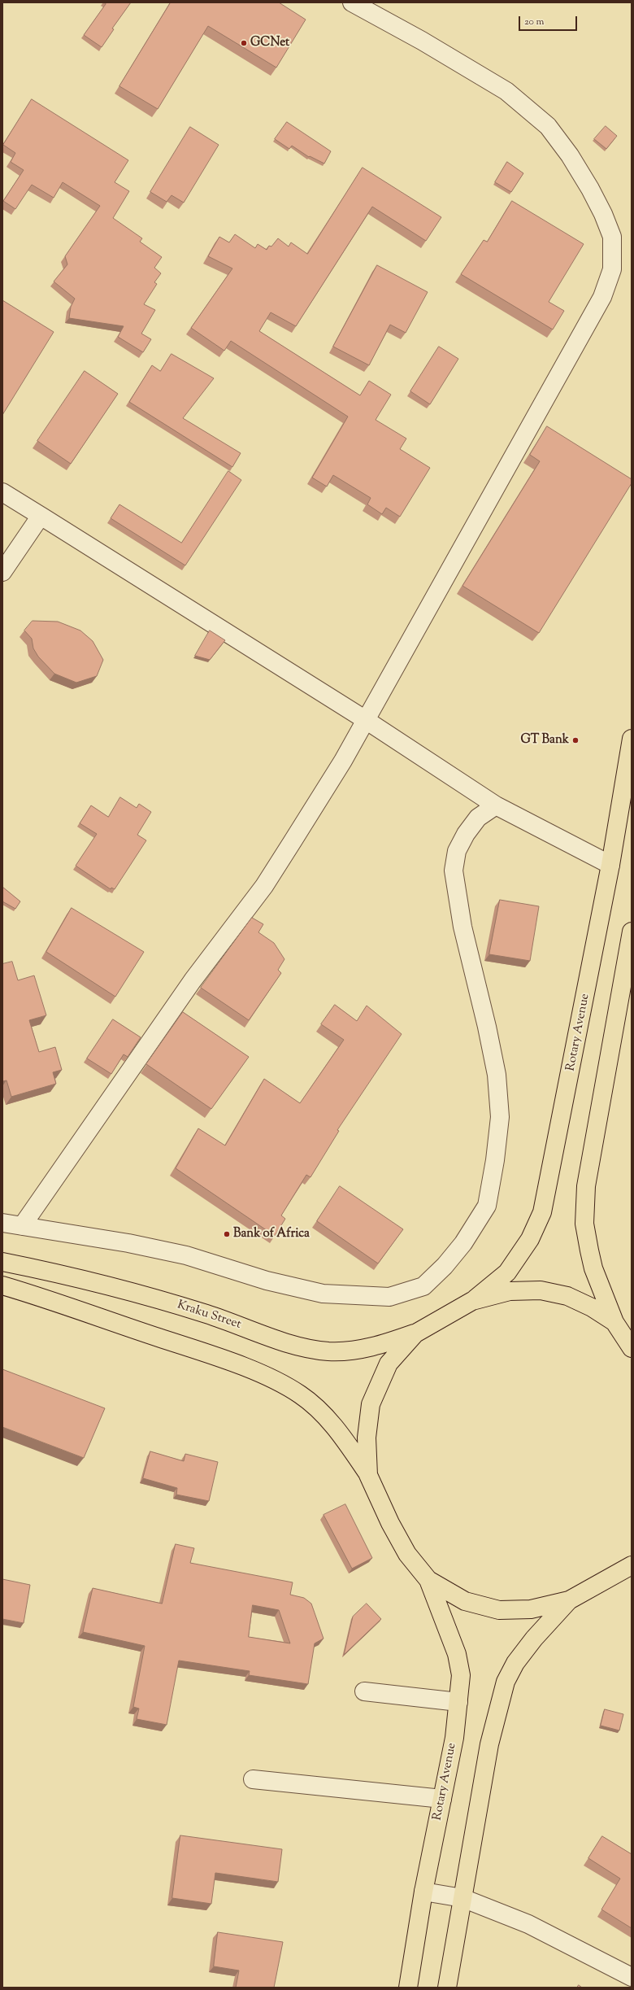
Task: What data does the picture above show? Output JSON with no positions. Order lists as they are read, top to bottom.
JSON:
{
  "streets": {
    "main road": ["Rotary Avenue", "Kraku Street"]
  },
  "places": ["GCNet", "GT Bank", "Bank of Africa"],
  "scale_bar": "20 m"
}
